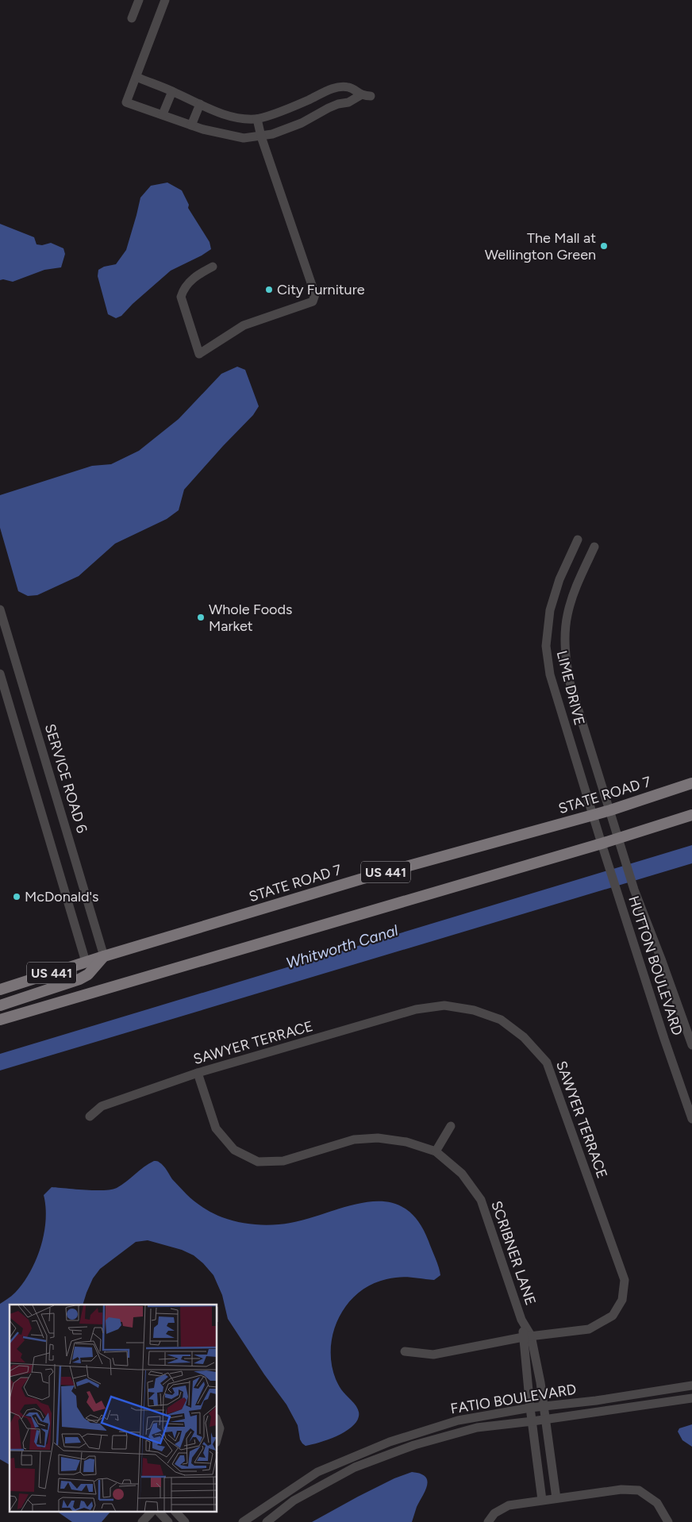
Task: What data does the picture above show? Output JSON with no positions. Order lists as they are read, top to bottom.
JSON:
{
  "streets": {
    "main road": ["STATE ROAD 7", "US 441"],
    "street": [
      "LIME DRIVE",
      "SERVICE ROAD 6",
      "HUTTON BOULEVARD",
      "SAWYER TERRACE",
      "SCRIBNER LANE",
      "FATIO BOULEVARD"
    ]
  },
  "crossings": [
    ["LIME DRIVE", "STATE ROAD 7"],
    ["LIME DRIVE", "US 441"],
    ["LIME DRIVE", "HUTTON BOULEVARD"],
    ["SERVICE ROAD 6", "STATE ROAD 7"],
    ["US 441", "HUTTON BOULEVARD"],
    ["SAWYER TERRACE", "SCRIBNER LANE"],
    ["SCRIBNER LANE", "FATIO BOULEVARD"]
  ],
  "water": ["Whitworth Canal"],
  "places": [
    "The Mall at Wellington Green",
    "City Furniture",
    "Whole Foods Market",
    "McDonald's"
  ]
}
